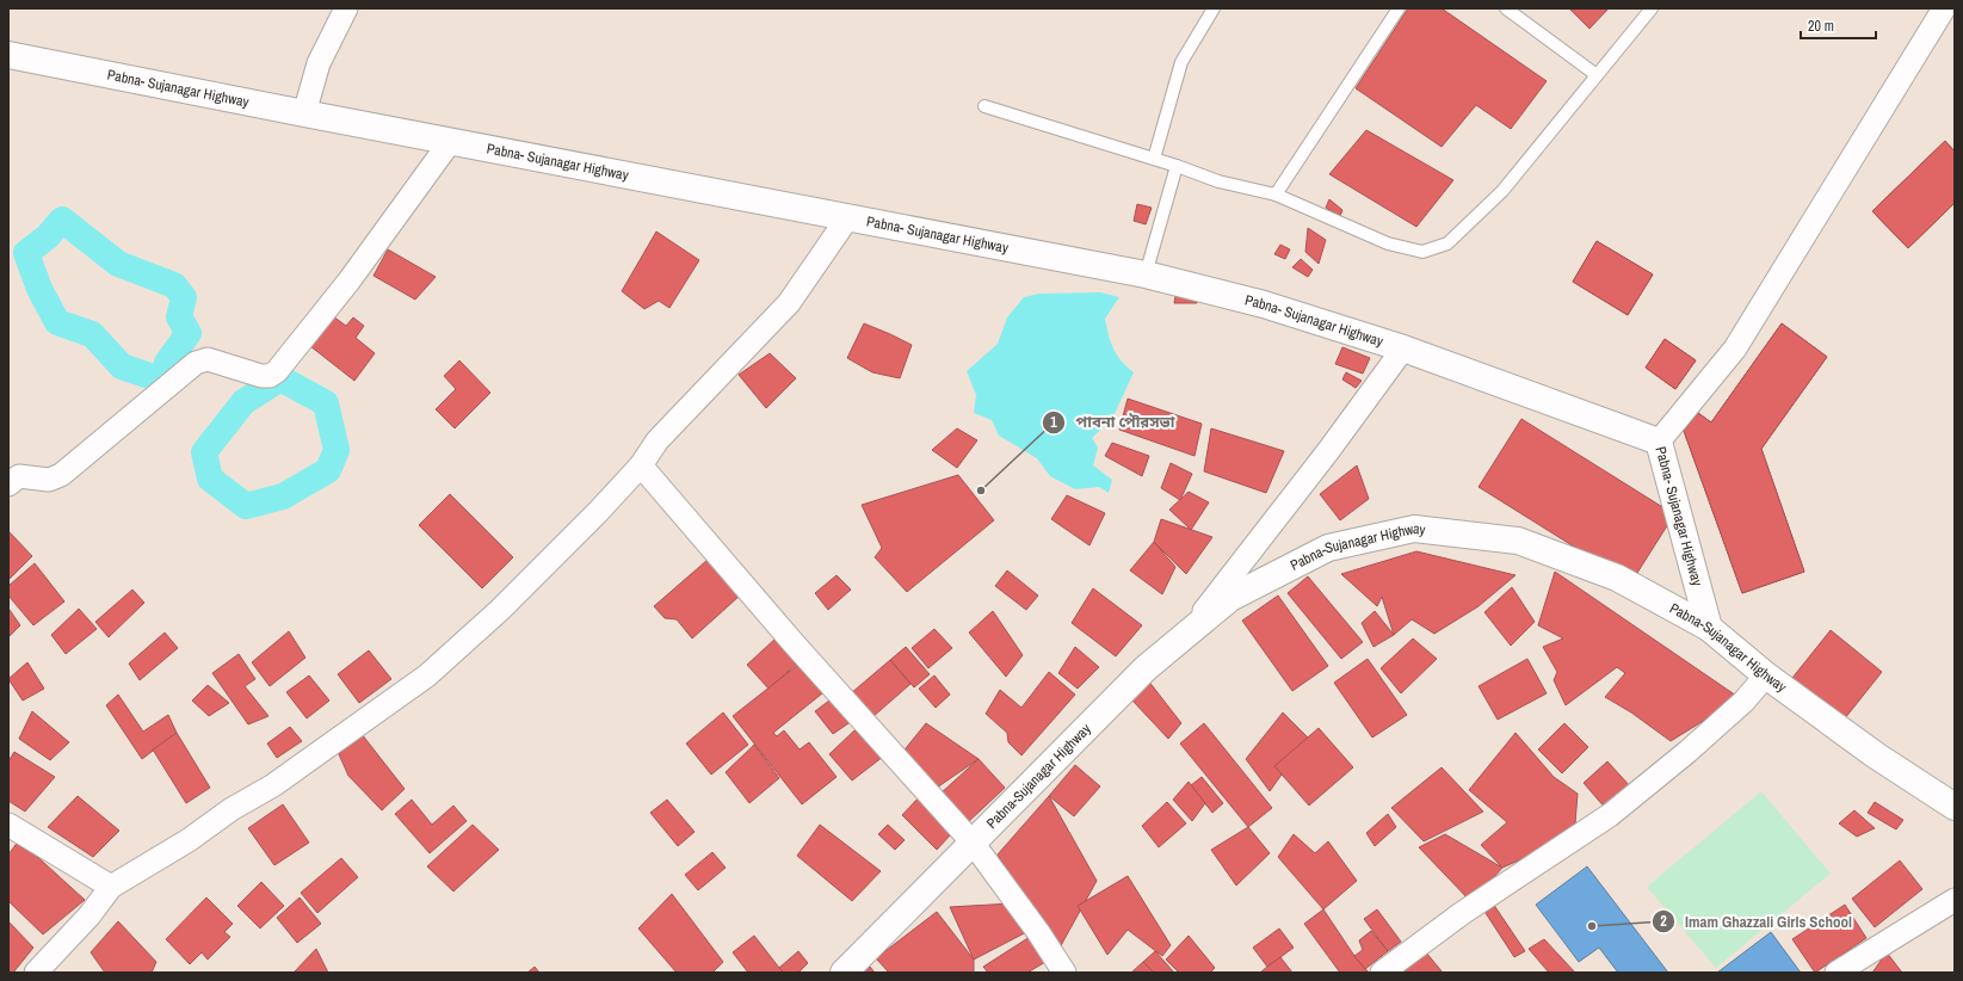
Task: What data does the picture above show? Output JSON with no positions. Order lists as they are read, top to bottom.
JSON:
{
  "streets": {
    "main road": ["Pabna- Sujanagar Highway", "Pabna-Sujanagar Highway"]
  },
  "crossings": [
    ["Pabna- Sujanagar Highway", "Pabna-Sujanagar Highway"]
  ],
  "places": ["পাবনা পৌরসভা", "Imam Ghazzali Girls School"],
  "scale_bar": "20 m"
}
